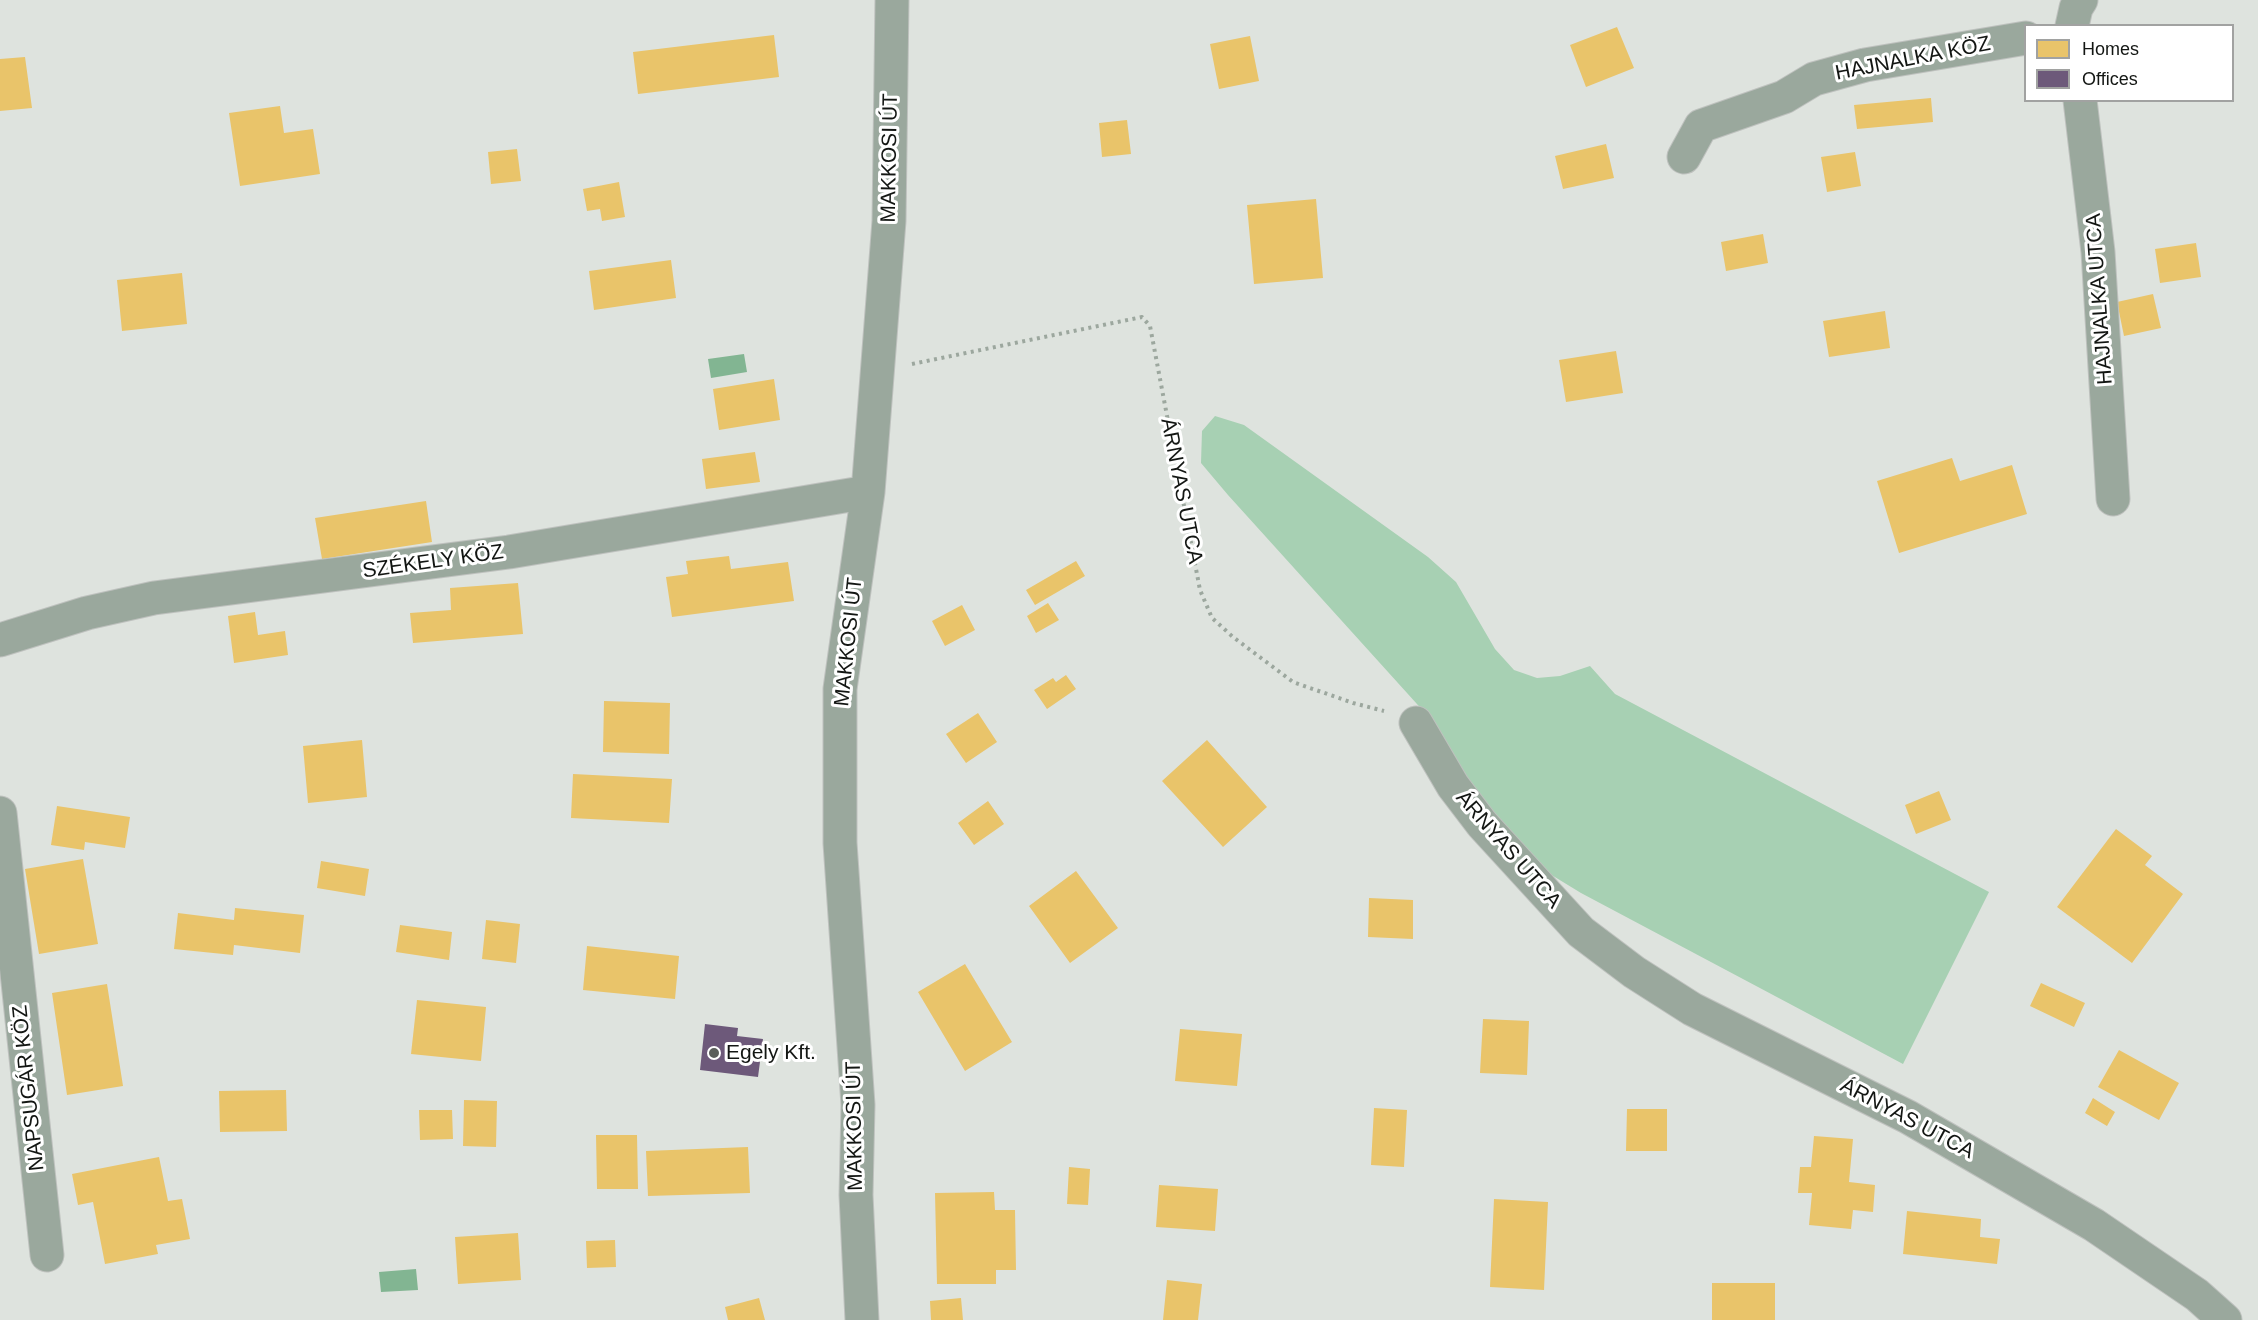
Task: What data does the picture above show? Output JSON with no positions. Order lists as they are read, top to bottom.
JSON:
{
  "streets": {
    "street": [
      "HAJNALKA KÖZ",
      "MAKKOSI ÚT",
      "HAJNALKA UTCA",
      "ÁRNYAS UTCA",
      "SZÉKELY KÖZ",
      "NAPSUGÁR KÖZ"
    ]
  },
  "crossings": [
    ["MAKKOSI ÚT", "ÁRNYAS UTCA"],
    ["MAKKOSI ÚT", "SZÉKELY KÖZ"]
  ],
  "places": ["Egely Kft."],
  "legend": ["Homes", "Offices"]
}
